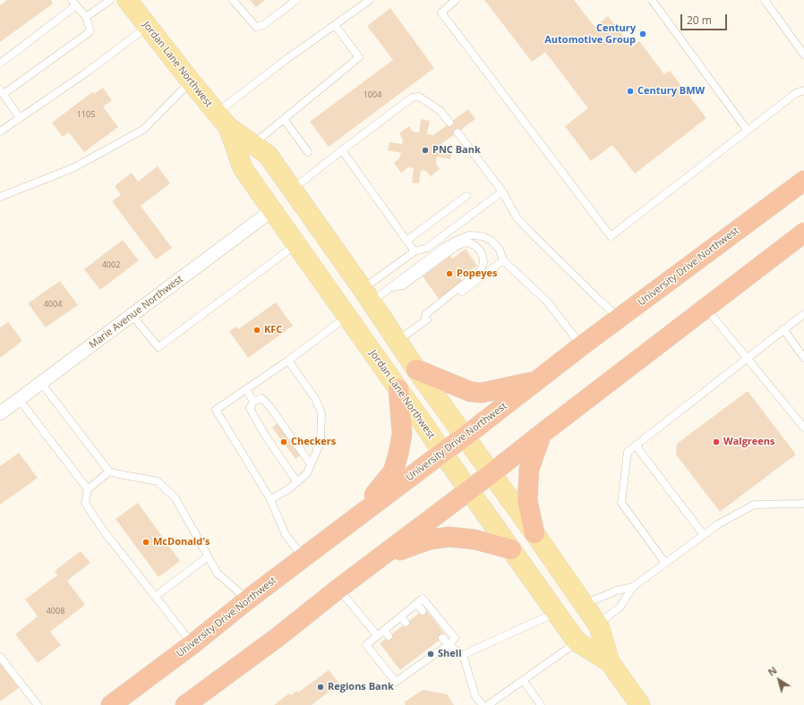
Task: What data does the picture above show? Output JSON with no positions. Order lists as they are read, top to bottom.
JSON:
{
  "streets": {
    "highway": ["University Drive Northwest"],
    "main road": ["Jordan Lane Northwest"],
    "street": ["Marie Avenue Northwest"]
  },
  "crossings": [
    ["Jordan Lane Northwest", "University Drive Northwest"],
    ["Jordan Lane Northwest", "Marie Avenue Northwest"]
  ],
  "places": [
    "Century Automotive Group",
    "Century BMW",
    "PNC Bank",
    "Popeyes",
    "KFC",
    "Checkers",
    "Walgreens",
    "McDonald's",
    "Shell",
    "Regions Bank"
  ],
  "house_numbers": [
    "1004",
    "1105",
    "4002",
    "4004",
    "4008"
  ],
  "scale_bar": "20 m",
  "north": "top left"
}
